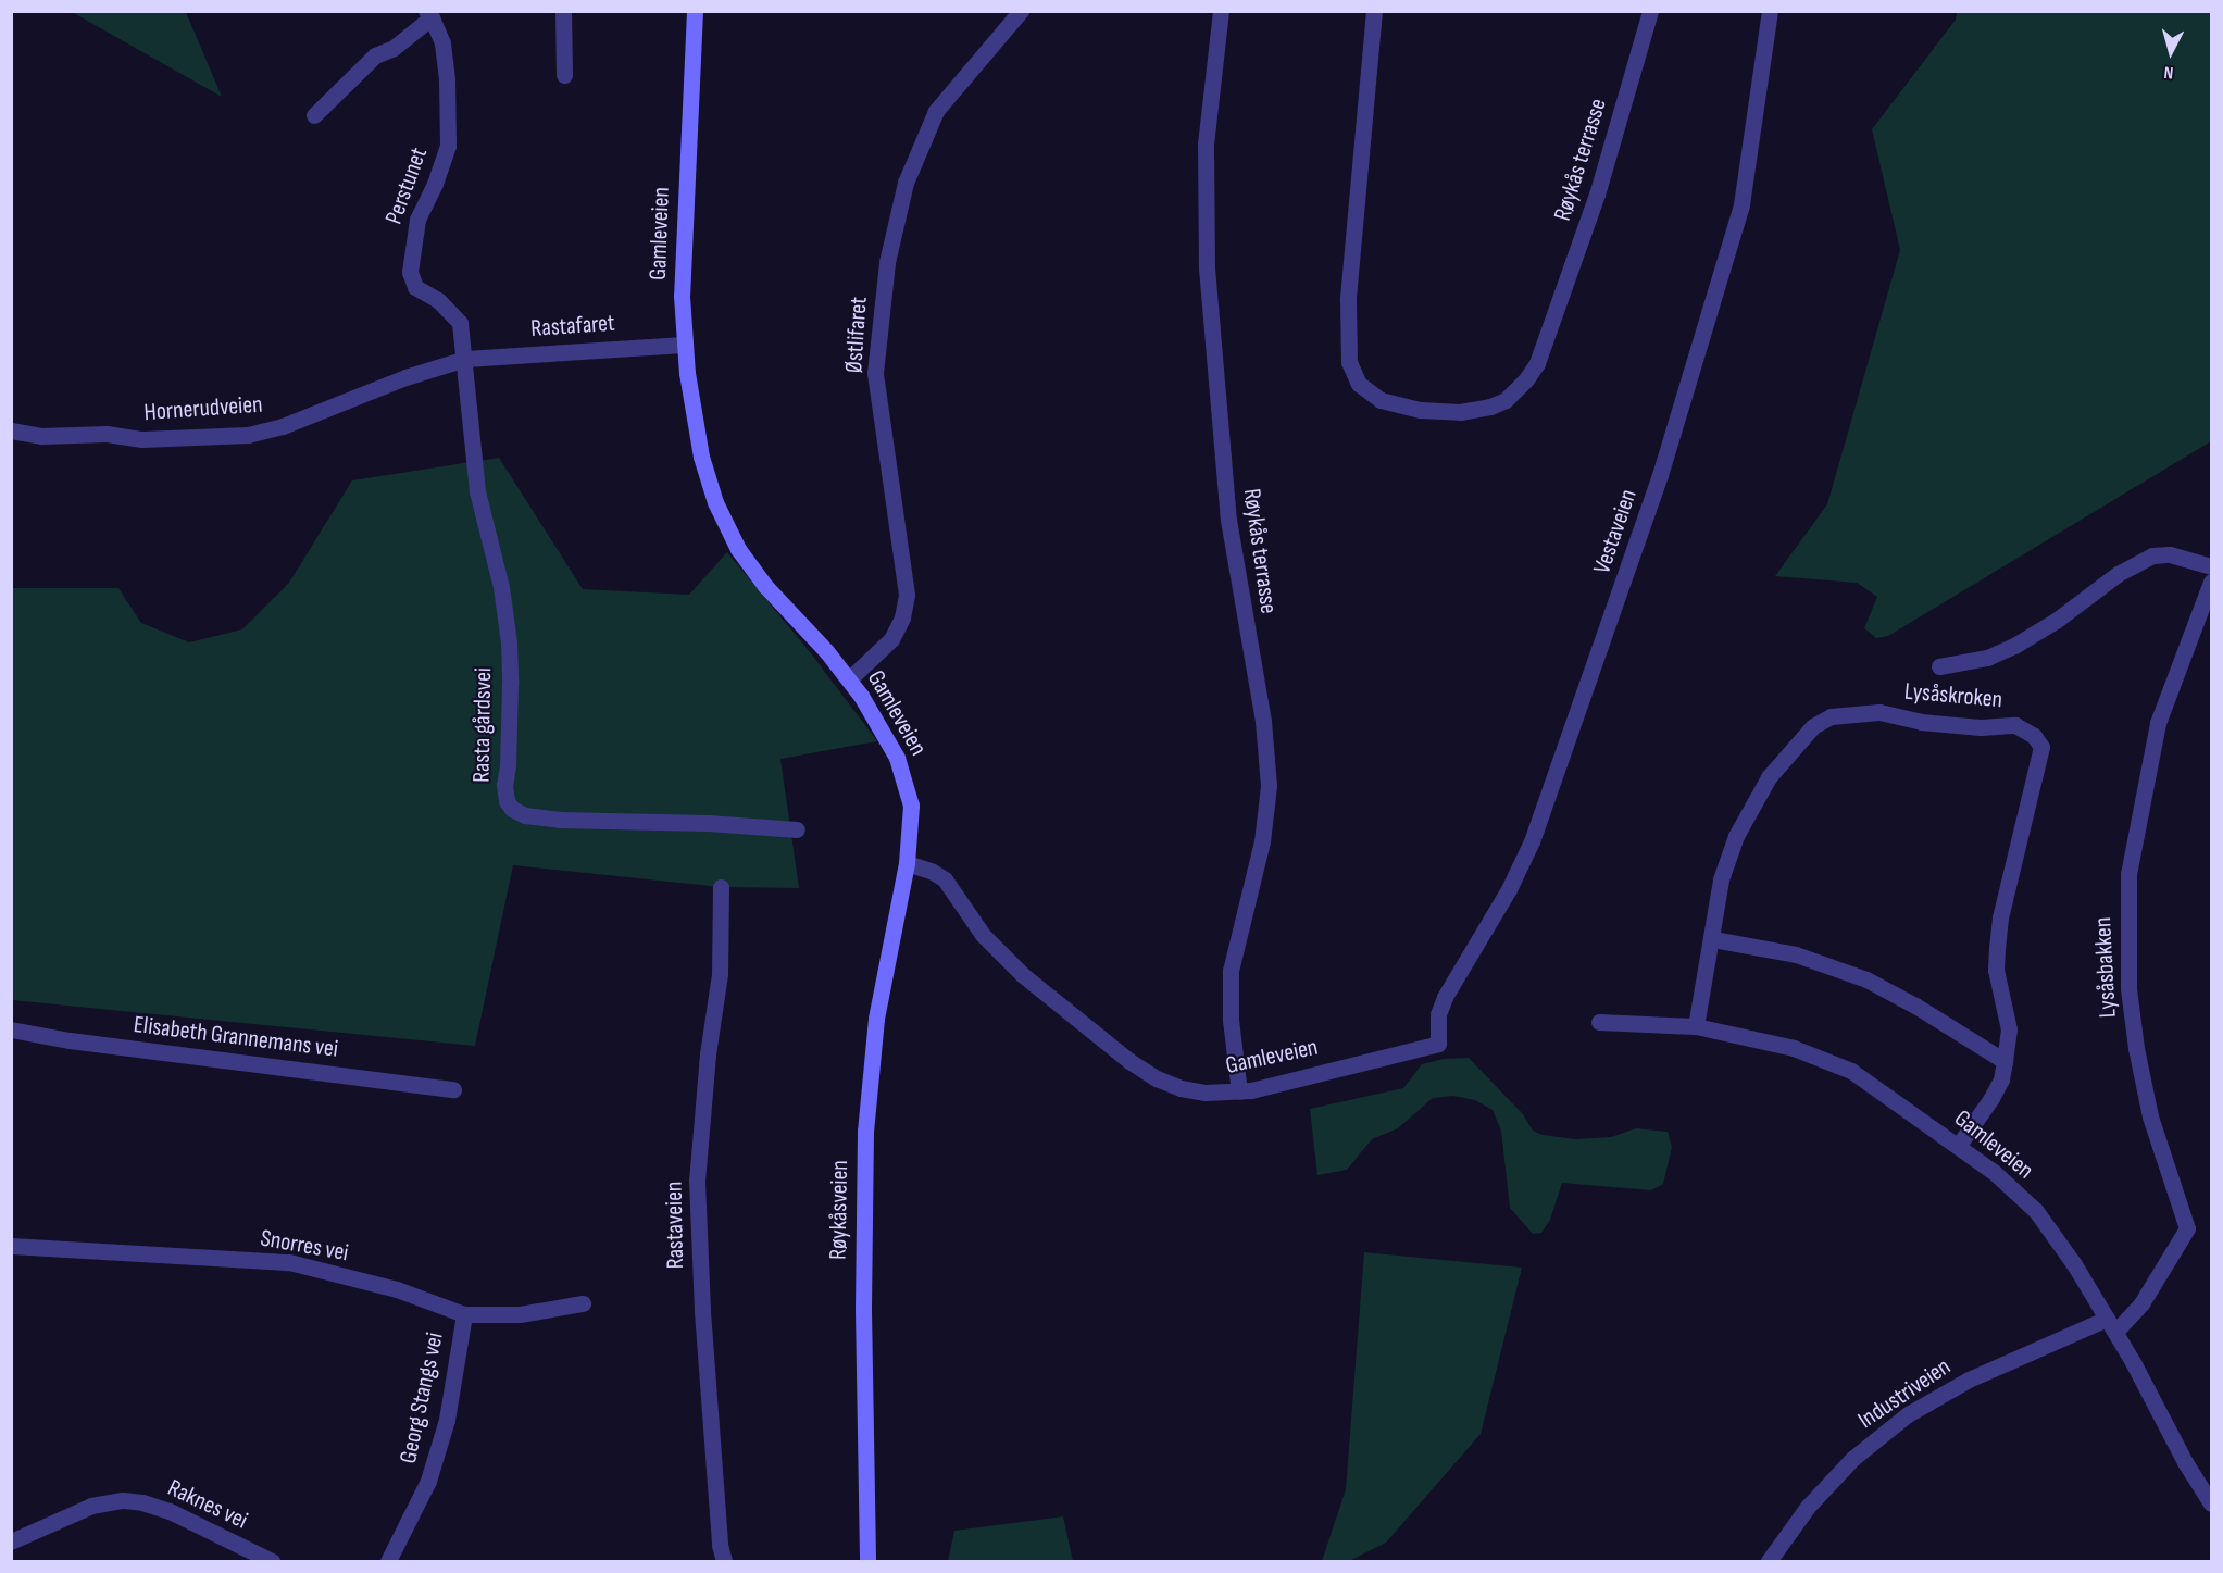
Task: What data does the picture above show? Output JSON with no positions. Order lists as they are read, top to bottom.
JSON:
{
  "streets": {
    "main road": ["Gamleveien", "Røykåsveien"],
    "street": [
      "Røykås terrasse",
      "Perstunet",
      "Rastafaret",
      "Østlifaret",
      "Hornerudveien",
      "Vestaveien",
      "Lysåskroken",
      "Rasta gårdsvei",
      "Lysåsbakken",
      "Elisabeth Grannemans vei",
      "Rastaveien",
      "Snorres vei",
      "Industriveien",
      "Georg Stangs vei",
      "Raknes vei"
    ]
  },
  "crossings": [
    ["Røykås terrasse", "Gamleveien"],
    ["Perstunet", "Rastafaret"],
    ["Perstunet", "Hornerudveien"],
    ["Perstunet", "Rasta gårdsvei"],
    ["Gamleveien", "Rastafaret"],
    ["Gamleveien", "Østlifaret"],
    ["Gamleveien", "Vestaveien"],
    ["Gamleveien", "Lysåskroken"],
    ["Gamleveien", "Lysåsbakken"],
    ["Gamleveien", "Røykåsveien"],
    ["Gamleveien", "Industriveien"],
    ["Rastafaret", "Hornerudveien"],
    ["Rastafaret", "Rasta gårdsvei"],
    ["Hornerudveien", "Rasta gårdsvei"],
    ["Lysåsbakken", "Industriveien"],
    ["Snorres vei", "Georg Stangs vei"]
  ],
  "north": "bottom"
}
